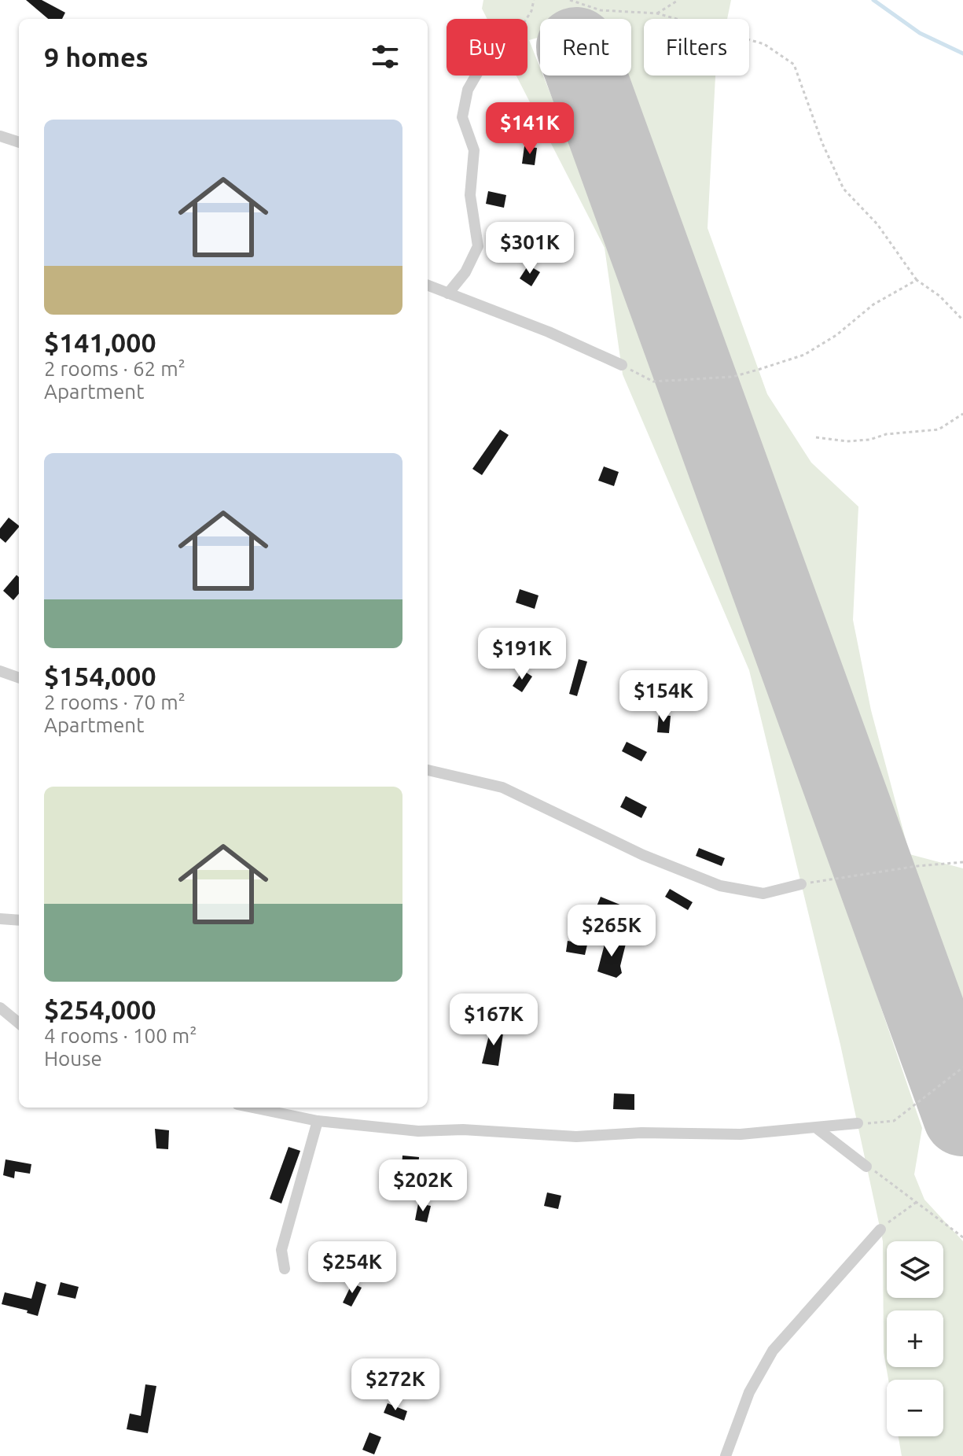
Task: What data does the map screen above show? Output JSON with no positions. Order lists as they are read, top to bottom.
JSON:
{
  "page": {
    "chip": ["Buy", "Rent", "Filters"],
    "heading": "9 homes",
    "list": [
      {
        "name": "$141,000",
        "note": "2 rooms · 62 m² · Apartment"
      },
      {
        "name": "$154,000",
        "note": "2 rooms · 70 m² · Apartment"
      },
      {
        "name": "$254,000",
        "note": "4 rooms · 100 m² · House"
      }
    ],
    "price": [
      "$141K",
      "$301K",
      "$191K",
      "$154K",
      "$265K",
      "$167K",
      "$202K",
      "$254K",
      "$272K"
    ],
    "map_buttons": ["+", "−"]
  }
}
